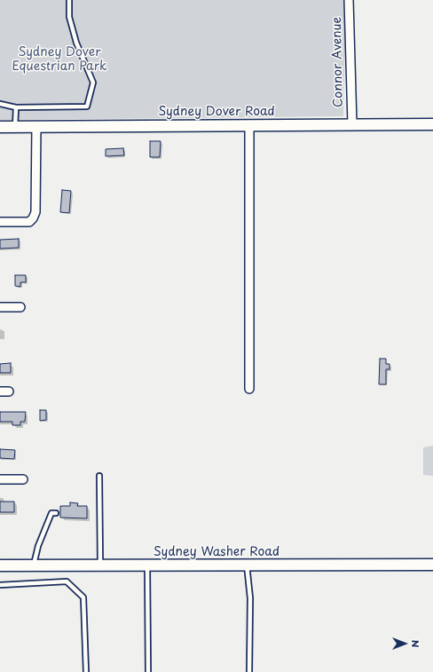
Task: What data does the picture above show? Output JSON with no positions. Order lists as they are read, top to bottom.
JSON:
{
  "streets": {
    "street": ["Connor Avenue", "Sydney Dover Road", "Sydney Washer Road"]
  },
  "crossings": [
    ["Connor Avenue", "Sydney Dover Road"]
  ],
  "parks": ["Sydney Dover Equestrian Park"],
  "north": "right"
}
